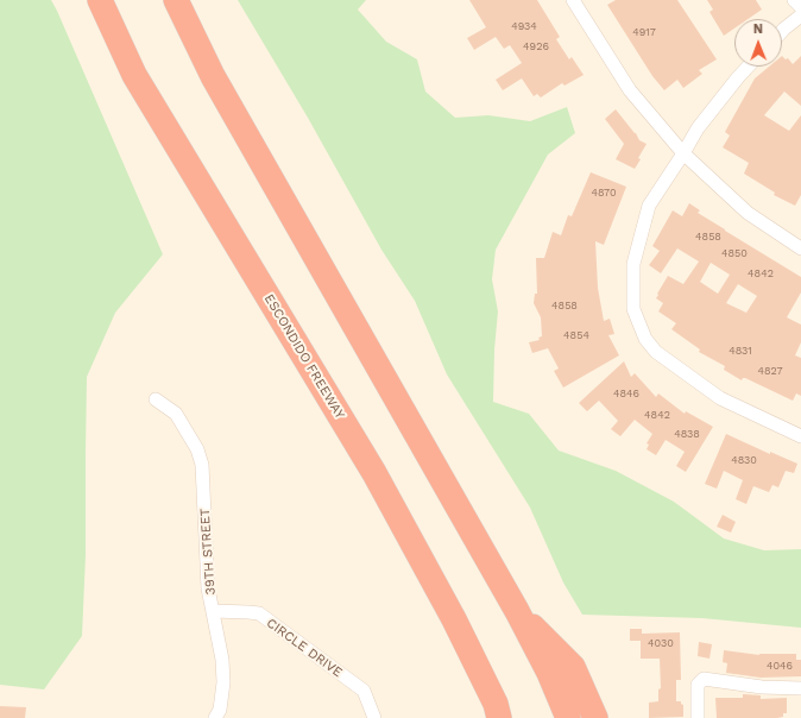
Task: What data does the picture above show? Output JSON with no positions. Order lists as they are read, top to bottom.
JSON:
{
  "streets": {
    "highway": ["ESCONDIDO FREEWAY"],
    "street": ["39TH STREET", "CIRCLE DRIVE"]
  },
  "crossings": [
    ["39TH STREET", "CIRCLE DRIVE"]
  ],
  "house_numbers": [
    "4934",
    "4917",
    "4926",
    "4870",
    "4858",
    "4850",
    "4842",
    "4858",
    "4854",
    "4831",
    "4827",
    "4846",
    "4842",
    "4838",
    "4830",
    "4030",
    "4046"
  ],
  "north": "top"
}
